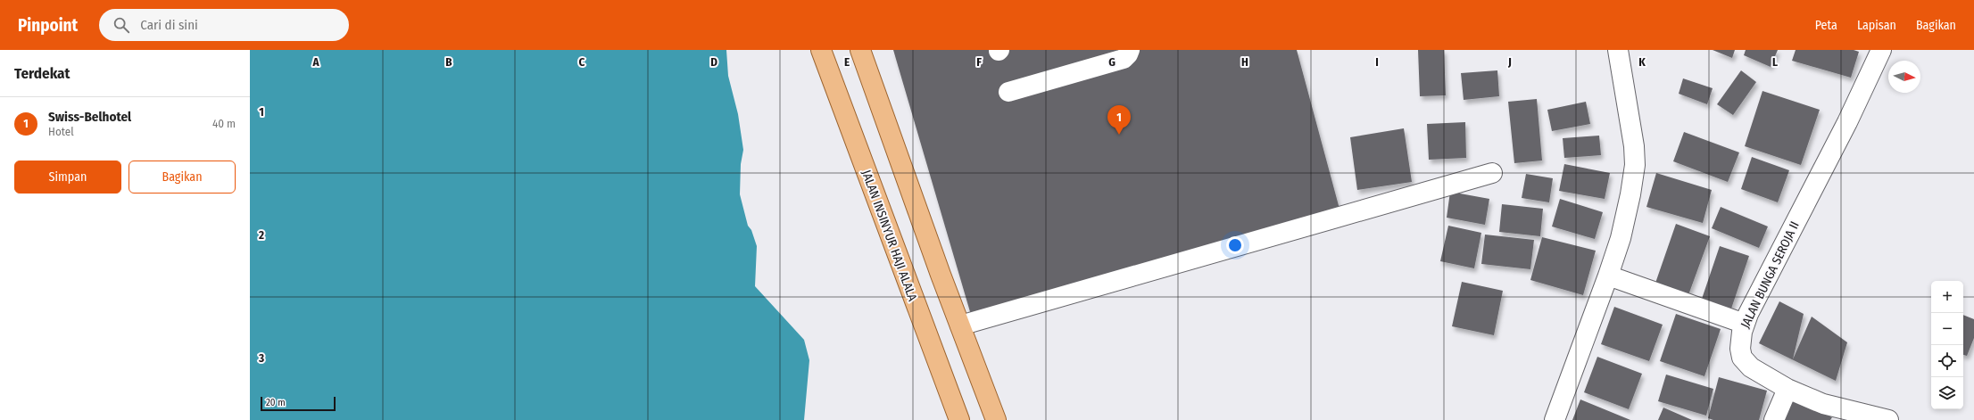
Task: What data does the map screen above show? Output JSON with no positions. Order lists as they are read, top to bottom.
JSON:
{
  "streets": {
    "main road": ["JALAN INSINYUR HAJI ALALA"],
    "street": ["JALAN BUNGA SEROJA II"]
  },
  "scale_bar": "20 m",
  "north": "right",
  "page": {
    "header": "Pinpoint",
    "search": "Cari di sini",
    "nav": ["Peta", "Lapisan", "Bagikan"],
    "heading": "Terdekat",
    "list": [
      {
        "mark": "1",
        "name": "Swiss-Belhotel",
        "note": "Hotel",
        "value": "40 m"
      }
    ],
    "pins": "1",
    "buttons": ["Simpan", "Bagikan"],
    "map_buttons": ["+", "−"],
    "scale": "20 m"
  },
  "grid": {
    "columns": [
      "A",
      "B",
      "C",
      "D",
      "E",
      "F",
      "G",
      "H",
      "I",
      "J",
      "K",
      "L"
    ],
    "rows": ["1", "2", "3"]
  }
}
